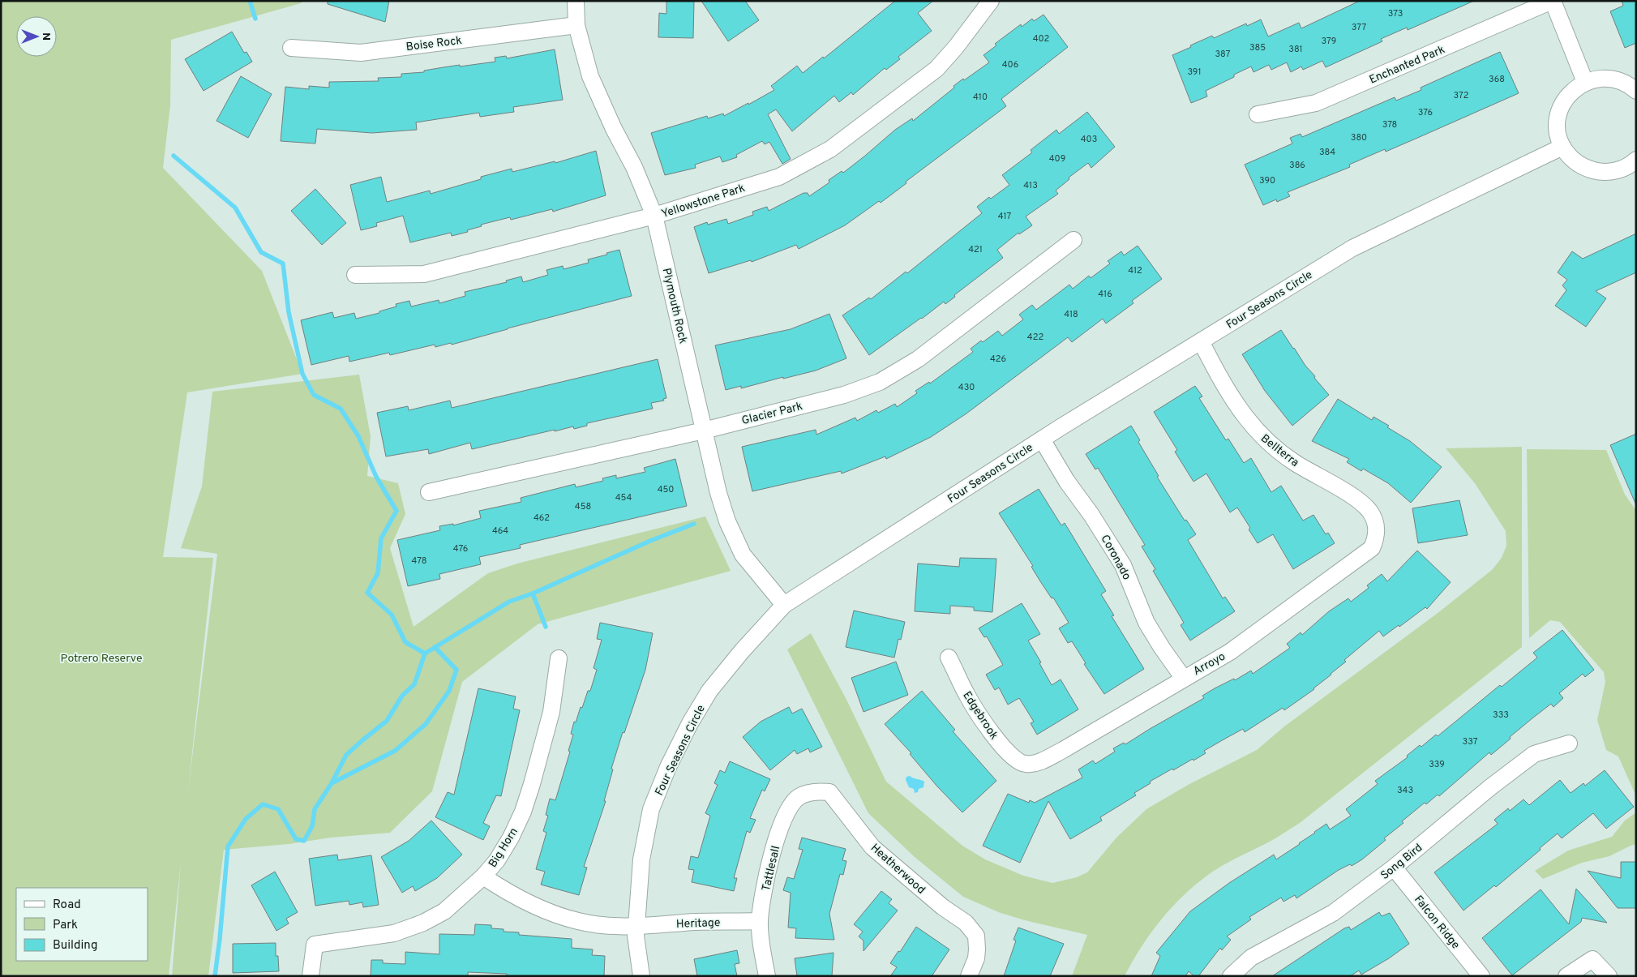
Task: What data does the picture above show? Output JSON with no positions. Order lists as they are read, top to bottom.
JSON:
{
  "streets": {
    "street": [
      "Boise Rock",
      "Enchanted Park",
      "Yellowstone Park",
      "Four Seasons Circle",
      "Plymouth Rock",
      "Glacier Park",
      "Bellterra",
      "Coronado",
      "Arroyo",
      "Edgebrook",
      "Big Horn",
      "Song Bird",
      "Tattlesall",
      "Heatherwood",
      "Falcon Ridge",
      "Heritage"
    ]
  },
  "crossings": [
    ["Boise Rock", "Plymouth Rock"],
    ["Yellowstone Park", "Plymouth Rock"],
    ["Four Seasons Circle", "Plymouth Rock"],
    ["Four Seasons Circle", "Bellterra"],
    ["Four Seasons Circle", "Coronado"],
    ["Four Seasons Circle", "Heritage"],
    ["Plymouth Rock", "Glacier Park"],
    ["Bellterra", "Arroyo"],
    ["Coronado", "Arroyo"],
    ["Arroyo", "Edgebrook"],
    ["Big Horn", "Heritage"],
    ["Song Bird", "Falcon Ridge"],
    ["Tattlesall", "Heatherwood"],
    ["Tattlesall", "Heritage"]
  ],
  "parks": ["Potrero Reserve"],
  "house_numbers": [
    "373",
    "377",
    "402",
    "379",
    "385",
    "381",
    "387",
    "406",
    "391",
    "368",
    "372",
    "410",
    "376",
    "378",
    "380",
    "403",
    "384",
    "409",
    "386",
    "390",
    "413",
    "417",
    "421",
    "412",
    "416",
    "418",
    "422",
    "426",
    "430",
    "450",
    "454",
    "458",
    "462",
    "464",
    "476",
    "478",
    "333",
    "337",
    "339",
    "343"
  ],
  "legend": ["Road", "Park", "Building"],
  "north": "right"
}
